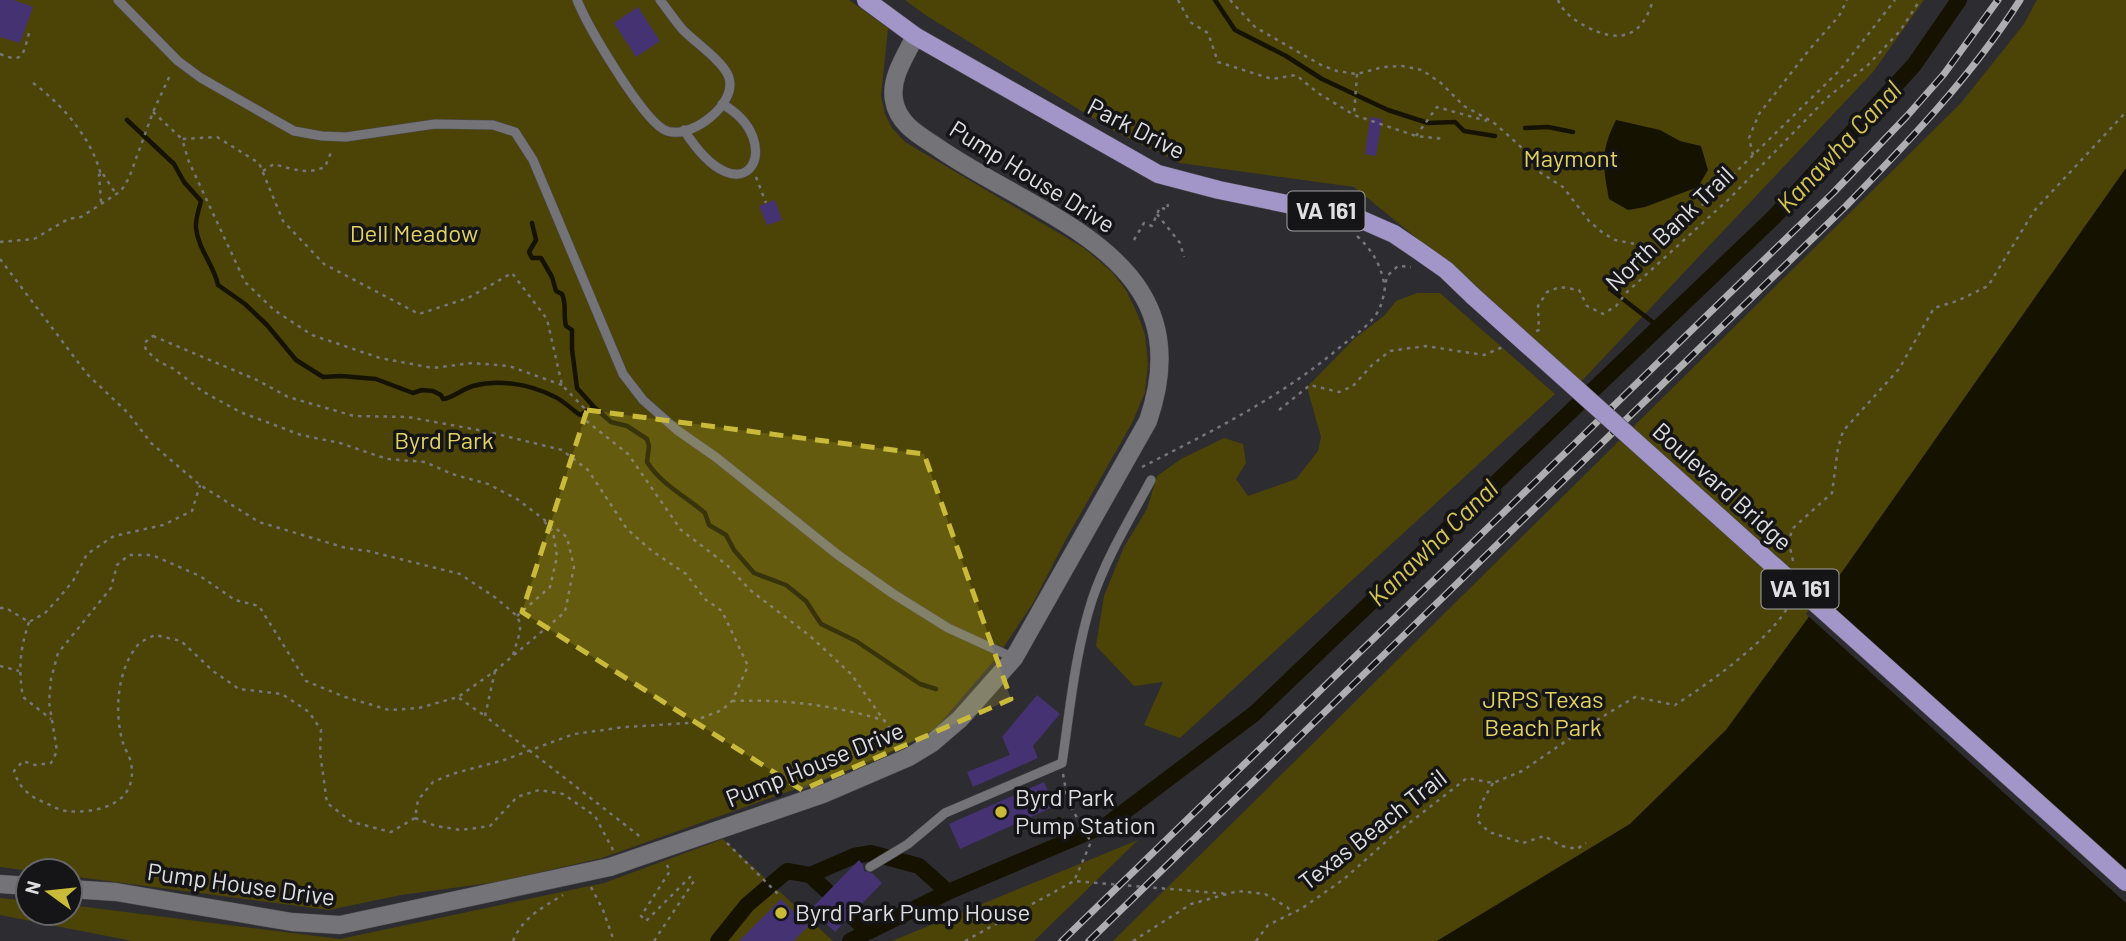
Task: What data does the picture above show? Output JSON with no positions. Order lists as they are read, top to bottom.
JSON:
{
  "streets": {
    "main road": ["Park Drive", "VA 161", "Boulevard Bridge"],
    "street": ["Pump House Drive"],
    "path": ["North Bank Trail", "Texas Beach Trail"]
  },
  "crossings": [
    ["Park Drive", "Pump House Drive"],
    ["Park Drive", "Boulevard Bridge"]
  ],
  "water": ["Kanawha Canal"],
  "parks": [
    "Maymont",
    "Dell Meadow",
    "Byrd Park",
    "JRPS Texas Beach Park"
  ],
  "places": ["Byrd Park Pump Station", "Byrd Park Pump House"],
  "north": "left"
}
